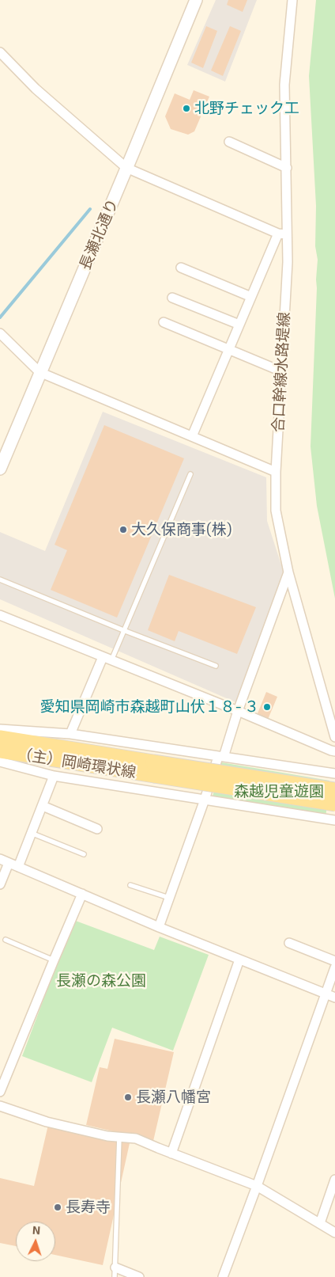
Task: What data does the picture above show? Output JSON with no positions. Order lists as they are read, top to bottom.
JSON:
{
  "streets": {
    "main road": ["（主）岡崎環状線"],
    "street": ["長瀬北通り", "合口幹線水路堤線"]
  },
  "parks": ["森越児童遊園", "長瀬の森公園"],
  "places": [
    "北野チェック工",
    "大久保商事(株)",
    "愛知県岡崎市森越町山伏１８‐３",
    "長瀬八幡宮",
    "長寿寺"
  ],
  "north": "top"
}
